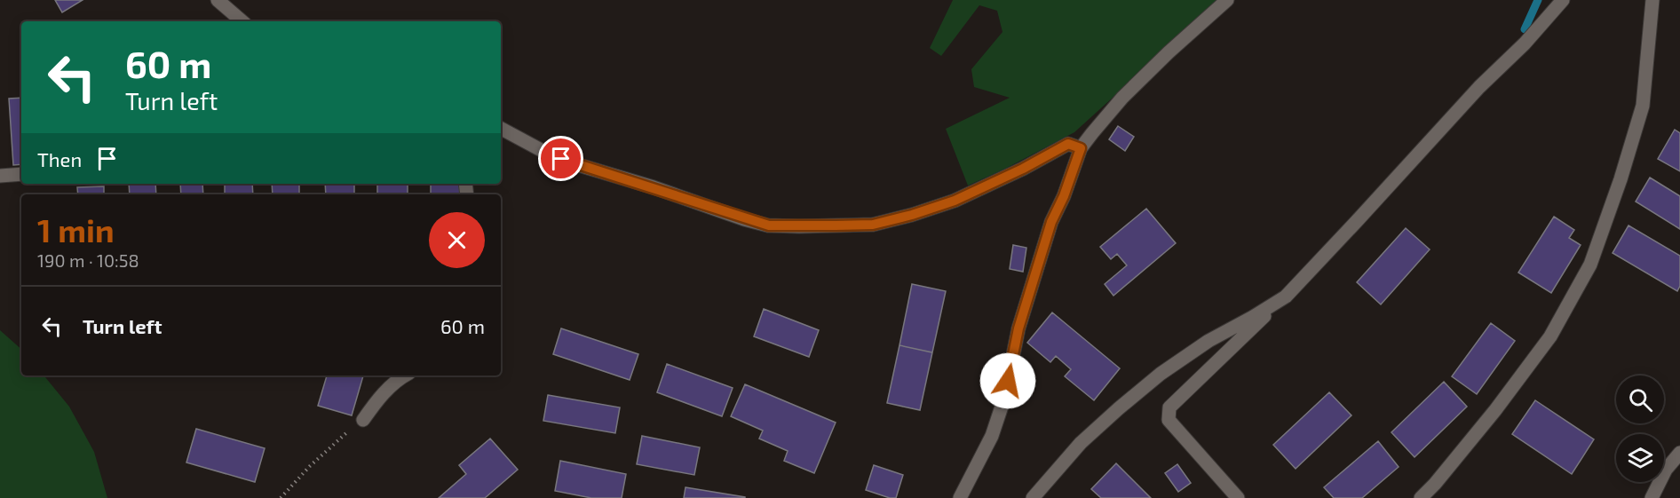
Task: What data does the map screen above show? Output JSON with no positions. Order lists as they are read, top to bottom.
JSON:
{
  "page": {
    "turn": ["60 m", "Turn left"],
    "then": "Then",
    "heading": ["1 min", "190 m · 10:58"],
    "list": [
      {
        "name": "Turn left",
        "value": "60 m"
      }
    ]
  }
}
